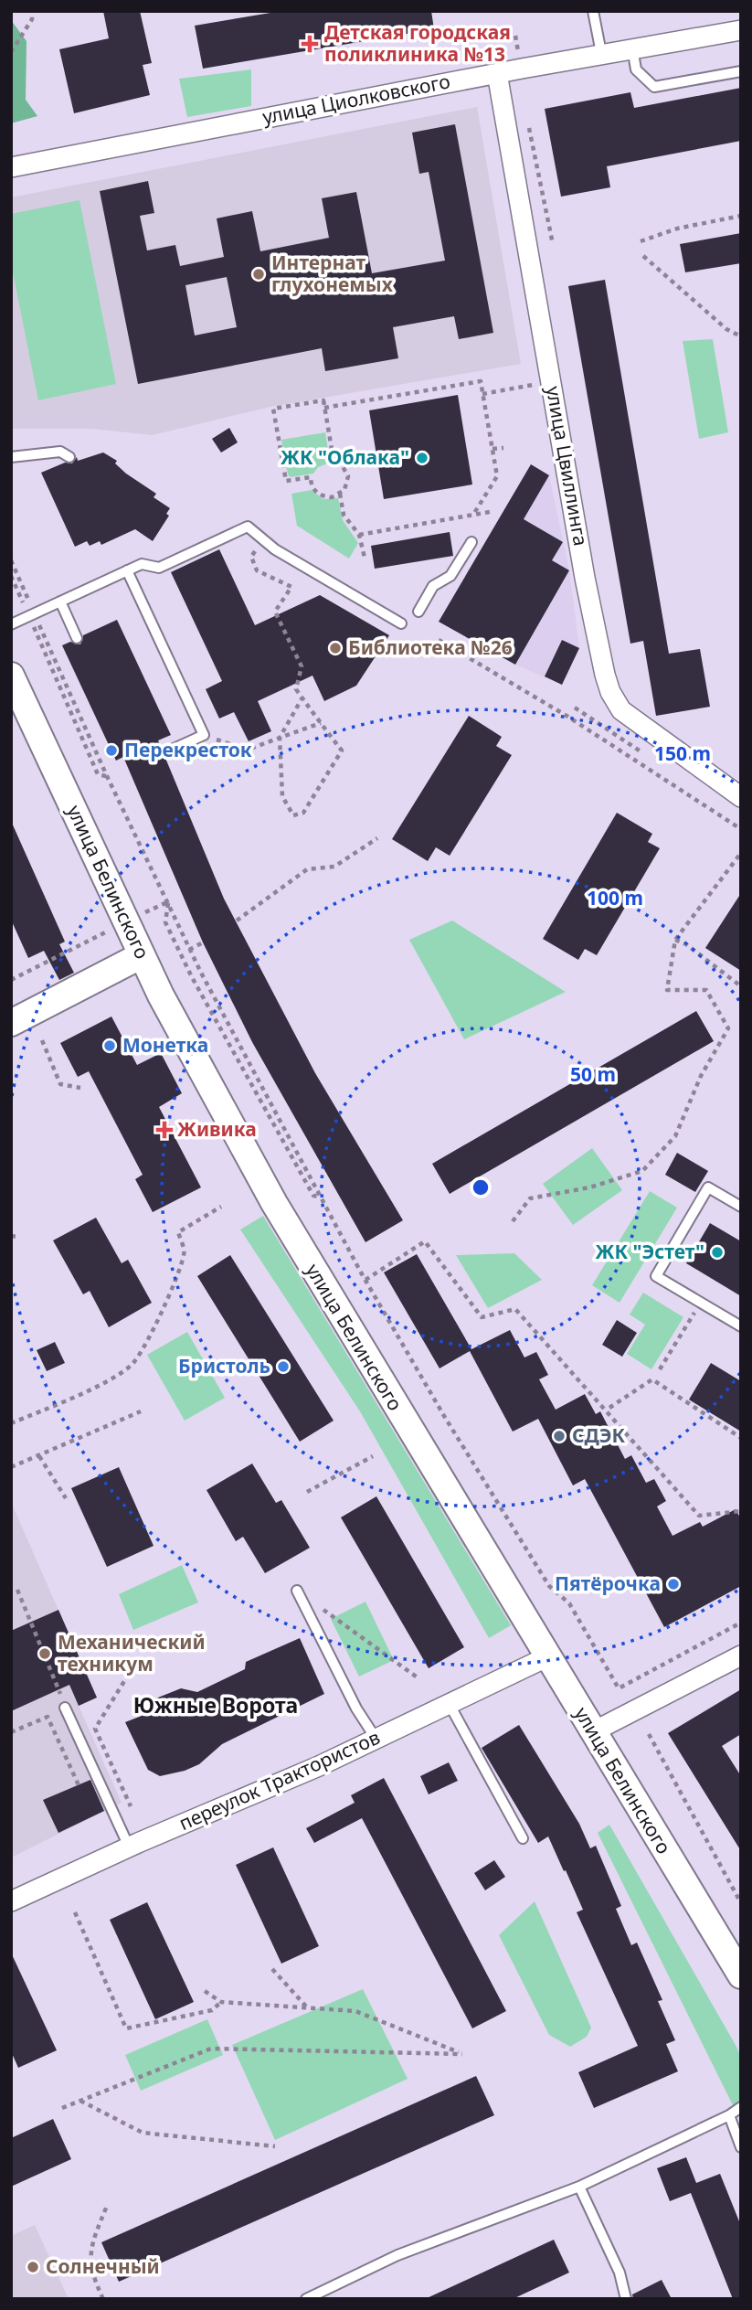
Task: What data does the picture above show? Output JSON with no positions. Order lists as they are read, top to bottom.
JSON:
{
  "streets": {
    "main road": ["улица Белинского"],
    "street": ["улица Циолковского", "улица Цвиллинга", "переулок Трактористов"]
  },
  "crossings": [
    ["улица Циолковского", "улица Цвиллинга"],
    ["улица Белинского", "переулок Трактористов"]
  ],
  "districts": ["Южные Ворота"],
  "places": {
    "health": ["Детская городская поликлиника №13", "Живика"],
    "other": [
      "Интернат глухонемых",
      "ЖК \"Облака\"",
      "Библиотека №26",
      "Перекресток",
      "Монетка",
      "ЖК \"Эстет\"",
      "Бристоль",
      "СДЭК",
      "Пятёрочка",
      "Механический техникум",
      "Солнечный"
    ]
  },
  "rings": ["150 m", "100 m", "50 m"]
}
